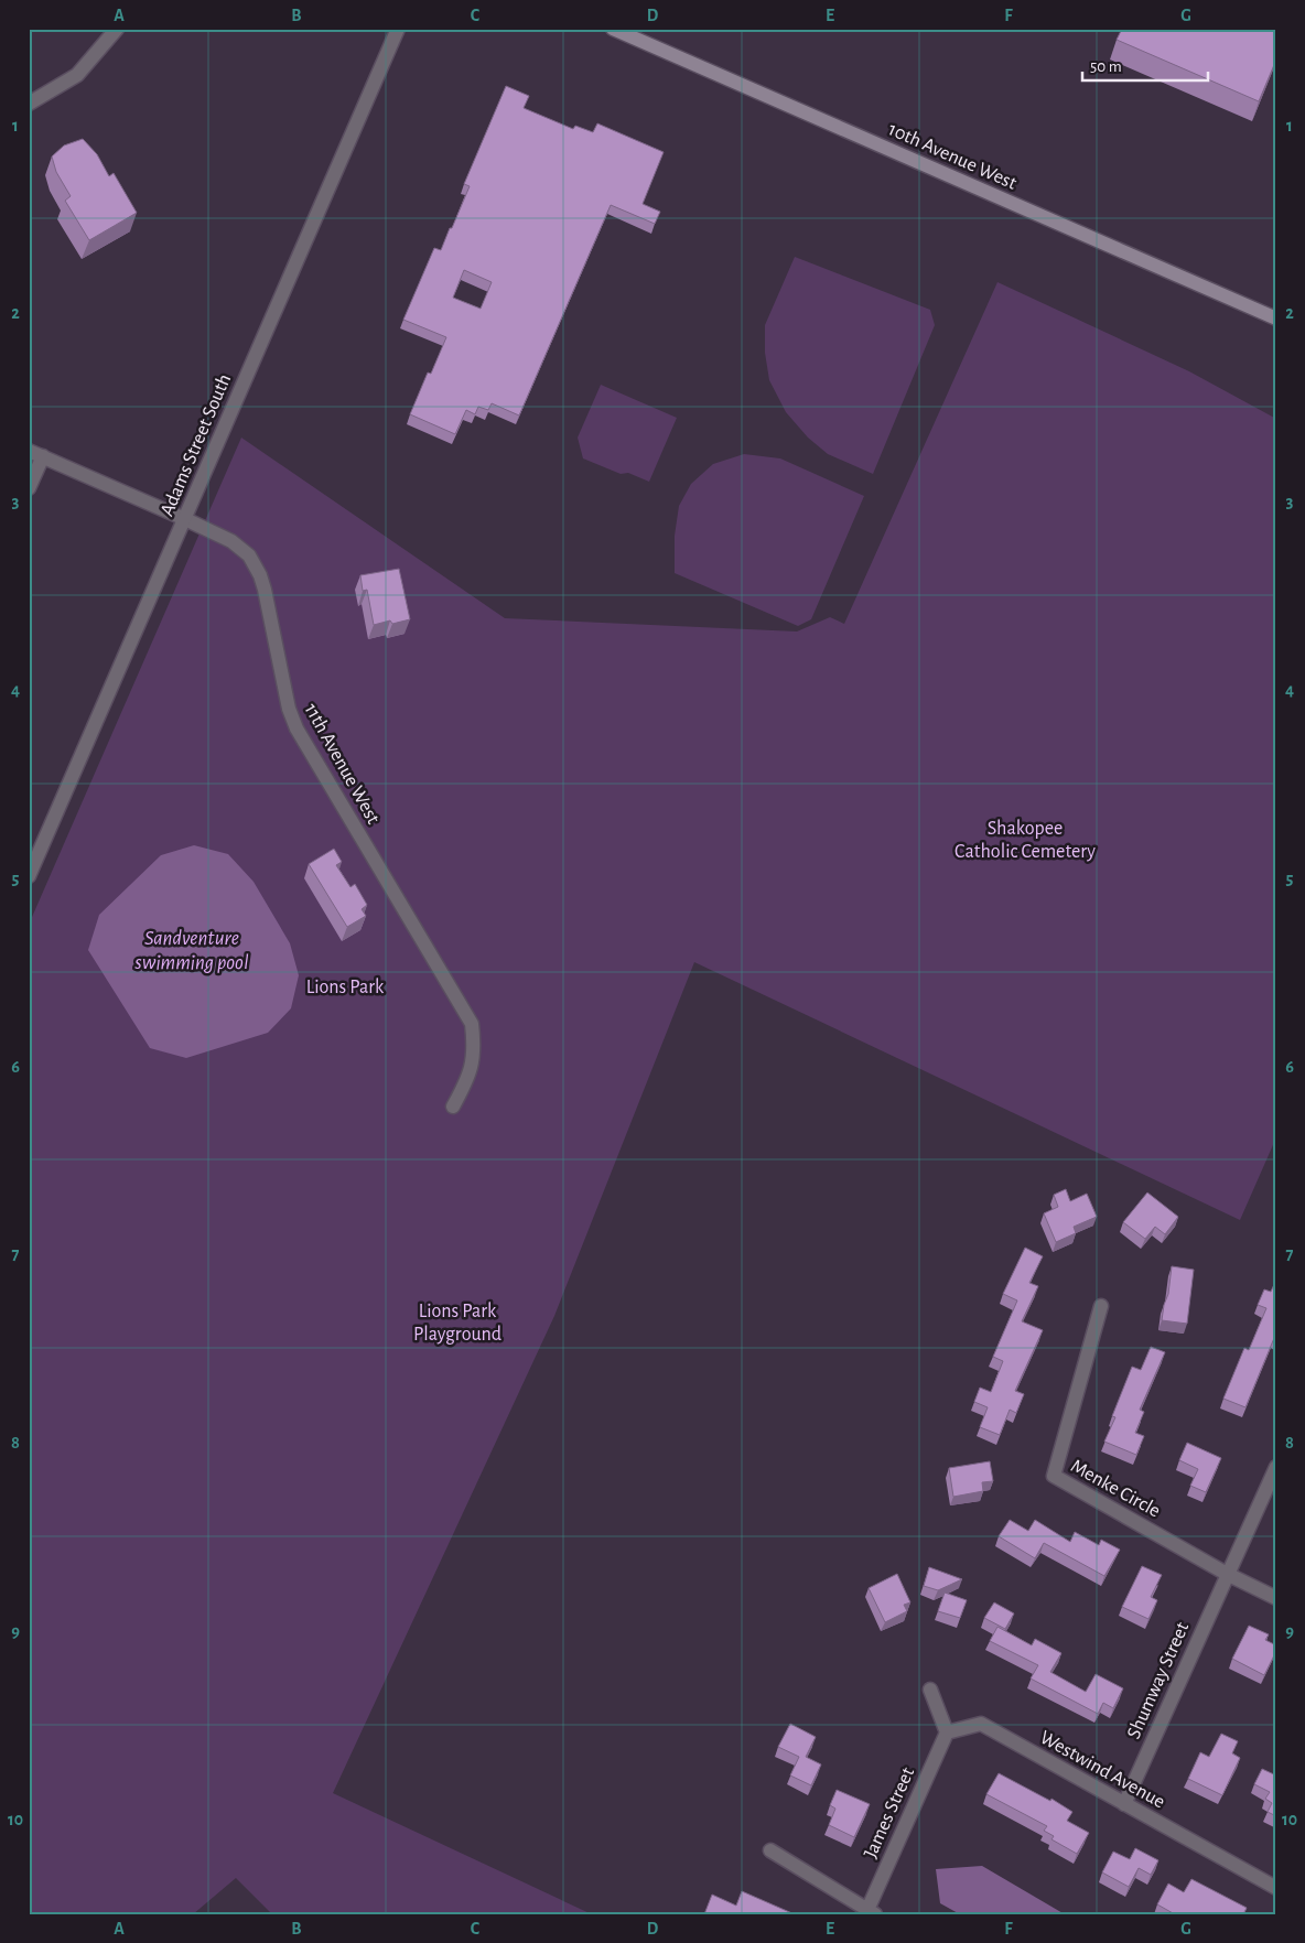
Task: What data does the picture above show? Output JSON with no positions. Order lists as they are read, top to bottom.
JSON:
{
  "streets": {
    "main road": ["10th Avenue West"],
    "street": [
      "Adams Street South",
      "11th Avenue West",
      "Menke Circle",
      "Shumway Street",
      "Westwind Avenue",
      "James Street"
    ]
  },
  "crossings": [
    ["Adams Street South", "11th Avenue West"],
    ["Menke Circle", "Shumway Street"],
    ["Shumway Street", "Westwind Avenue"],
    ["Westwind Avenue", "James Street"]
  ],
  "water": ["Sandventure swimming pool"],
  "parks": ["Shakopee Catholic Cemetery", "Lions Park", "Lions Park Playground"],
  "scale_bar": "50 m",
  "grid": {
    "columns": [
      "A",
      "B",
      "C",
      "D",
      "E",
      "F",
      "G"
    ],
    "rows": [
      "1",
      "2",
      "3",
      "4",
      "5",
      "6",
      "7",
      "8",
      "9",
      "10"
    ]
  }
}
